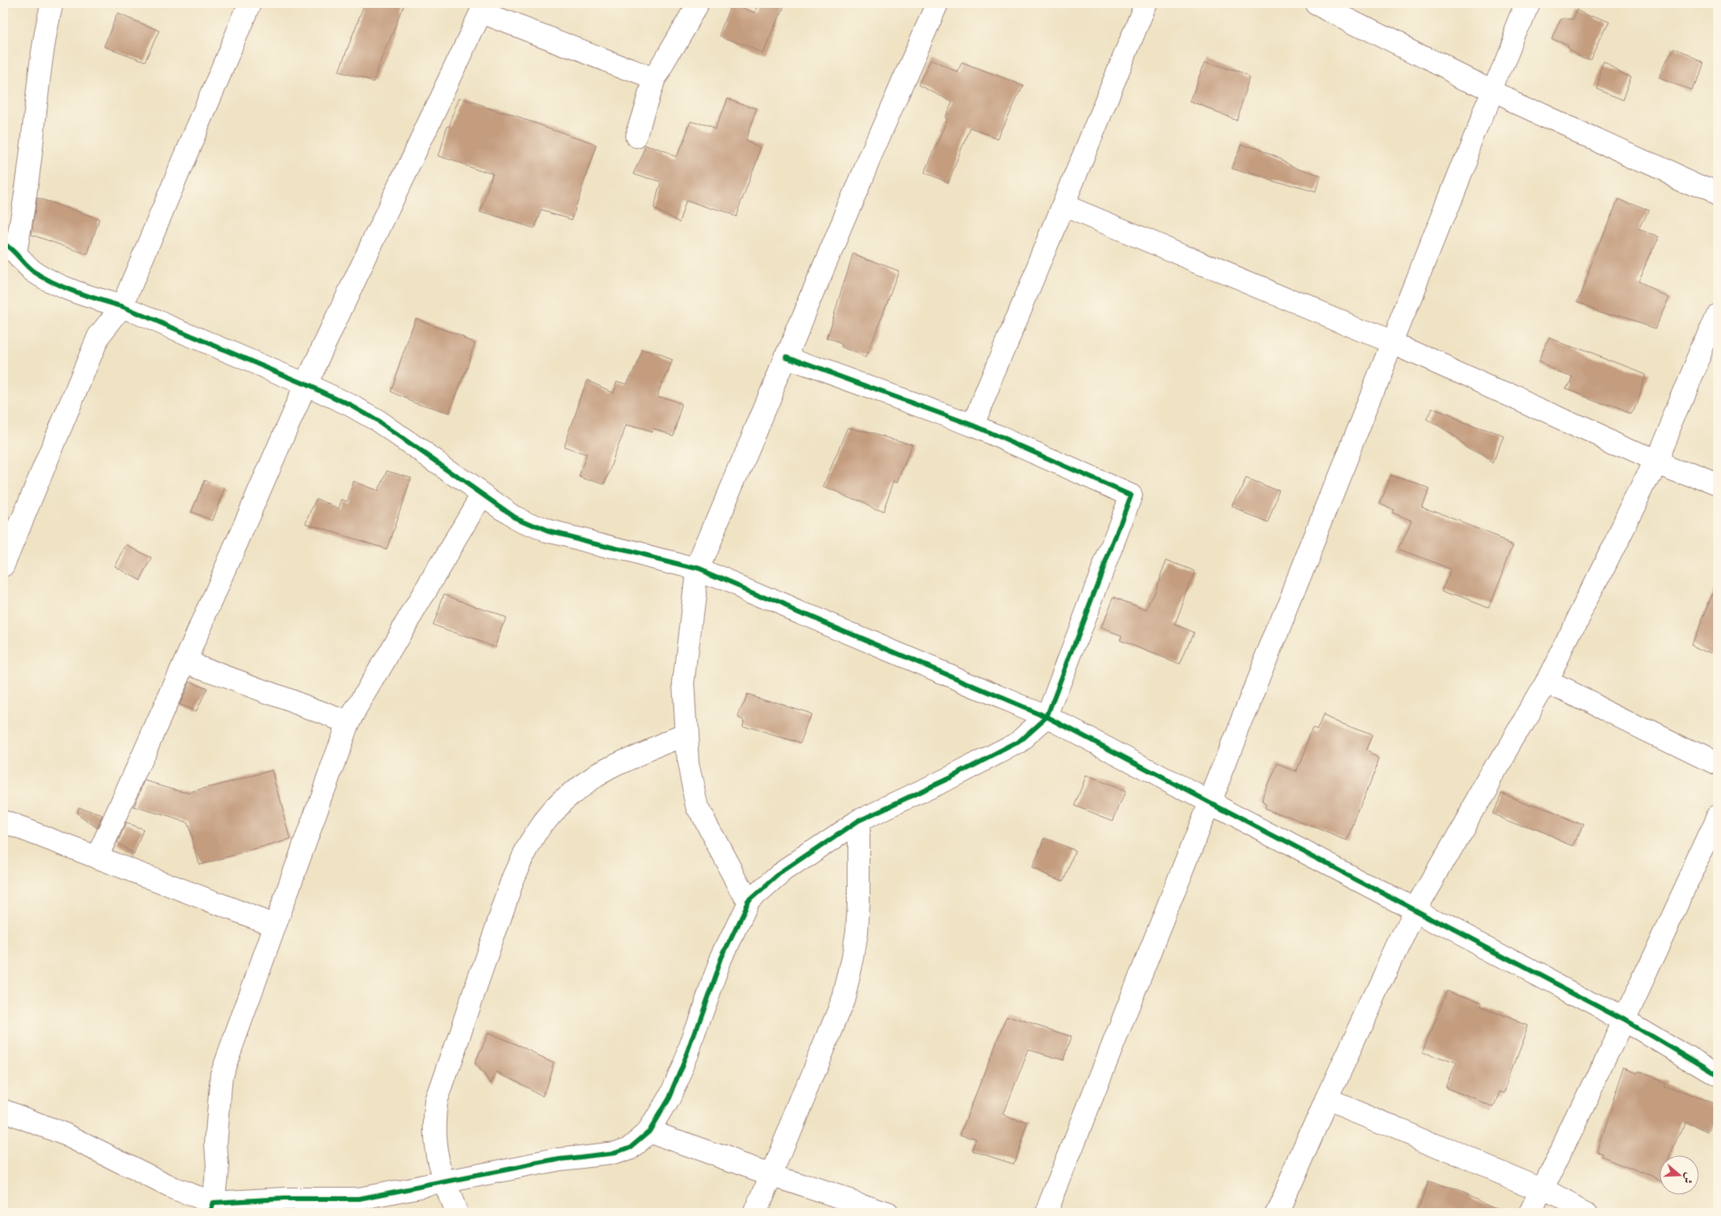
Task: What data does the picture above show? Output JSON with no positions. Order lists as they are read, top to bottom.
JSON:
{
  "north": "right"
}
